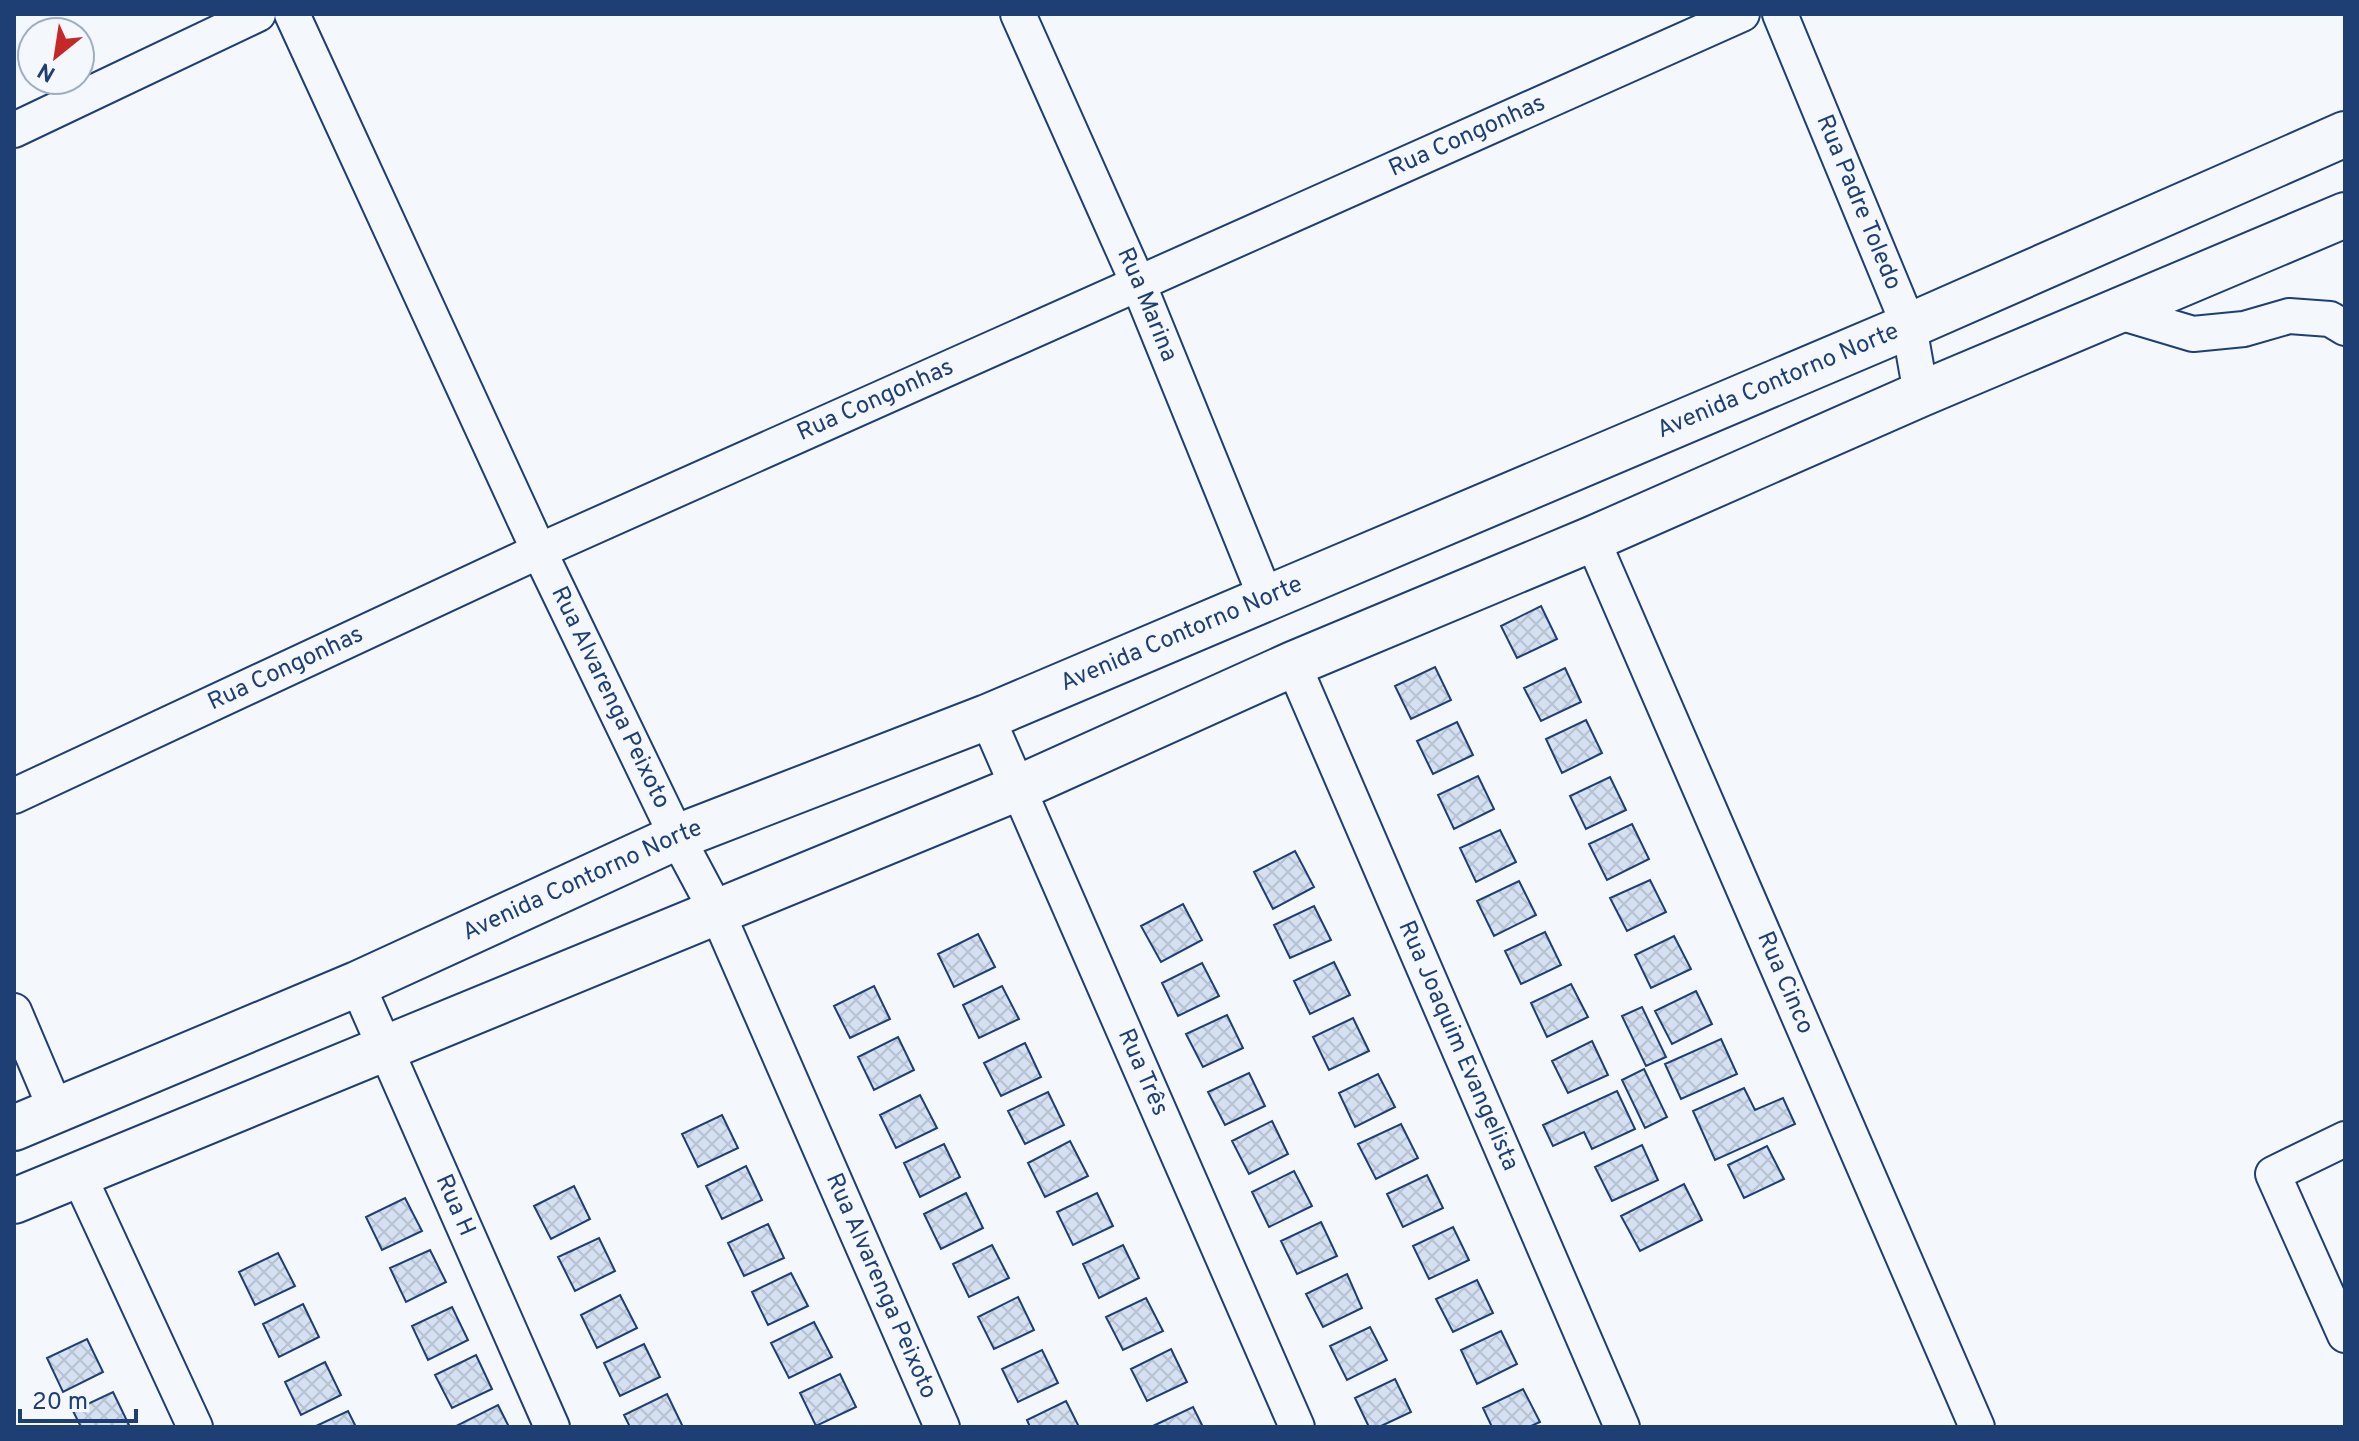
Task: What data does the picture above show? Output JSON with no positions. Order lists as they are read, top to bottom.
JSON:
{
  "streets": {
    "street": [
      "Rua Congonhas",
      "Rua Padre Toledo",
      "Rua Marina",
      "Avenida Contorno Norte",
      "Rua Alvarenga Peixoto",
      "Rua Cinco",
      "Rua Joaquim Evangelista",
      "Rua Três",
      "Rua H"
    ]
  },
  "crossings": [
    ["Rua Congonhas", "Rua Marina"],
    ["Rua Congonhas", "Rua Alvarenga Peixoto"],
    ["Rua Padre Toledo", "Avenida Contorno Norte"],
    ["Rua Marina", "Avenida Contorno Norte"],
    ["Avenida Contorno Norte", "Rua Alvarenga Peixoto"],
    ["Avenida Contorno Norte", "Rua Três"],
    ["Avenida Contorno Norte", "Rua H"]
  ],
  "scale_bar": "20 m",
  "north": "bottom left"
}
